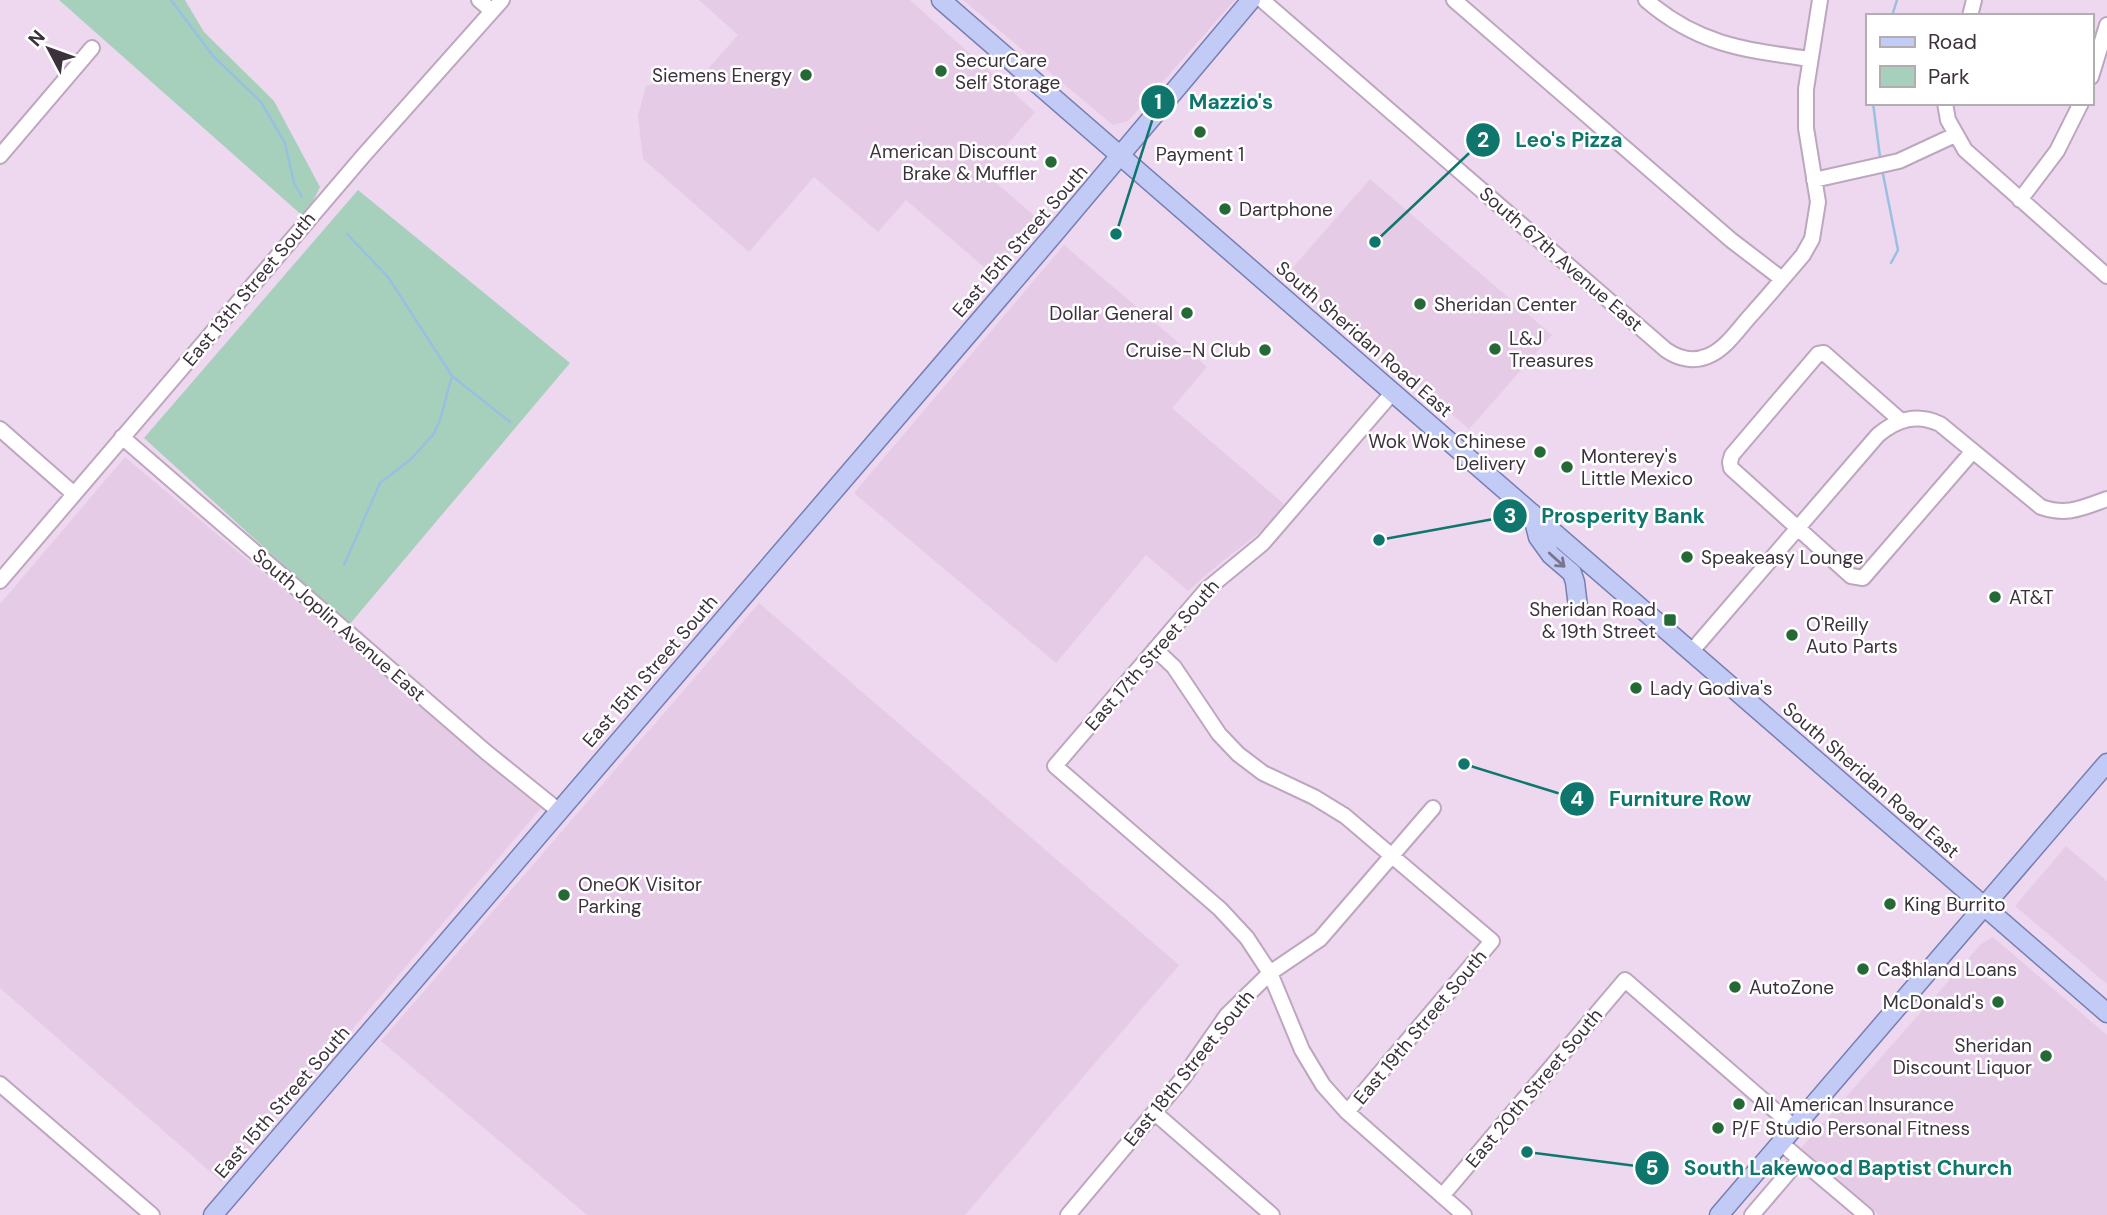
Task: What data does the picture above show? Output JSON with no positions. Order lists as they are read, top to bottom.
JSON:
{
  "streets": {
    "main road": ["East 15th Street South", "South Sheridan Road East"],
    "street": [
      "South 67th Avenue East",
      "East 13th Street South",
      "South Joplin Avenue East",
      "East 17th Street South",
      "East 19th Street South",
      "East 18th Street South",
      "East 20th Street South"
    ]
  },
  "crossings": [
    ["East 15th Street South", "South Sheridan Road East"],
    ["East 15th Street South", "South Joplin Avenue East"],
    ["East 13th Street South", "South Joplin Avenue East"],
    ["South Sheridan Road East", "East 17th Street South"],
    ["East 17th Street South", "East 18th Street South"],
    ["East 19th Street South", "East 18th Street South"]
  ],
  "places": {
    "other": [
      "SecurCare Self Storage",
      "Siemens Energy",
      "Payment 1",
      "American Discount Brake & Muffler",
      "Dartphone",
      "Mazzio's",
      "Leo's Pizza",
      "Sheridan Center",
      "Dollar General",
      "L&J Treasures",
      "Cruise-N Club",
      "Wok Wok Chinese Delivery",
      "Monterey's Little Mexico",
      "Prosperity Bank",
      "Speakeasy Lounge",
      "AT&T",
      "O'Reilly Auto Parts",
      "Lady Godiva's",
      "Furniture Row",
      "OneOK Visitor Parking",
      "King Burrito",
      "Ca$hland Loans",
      "AutoZone",
      "McDonald's",
      "Sheridan Discount Liquor",
      "All American Insurance",
      "P/F Studio Personal Fitness",
      "South Lakewood Baptist Church"
    ],
    "transit": ["Sheridan Road & 19th Street"]
  },
  "legend": ["Road", "Park"],
  "north": "top left"
}
